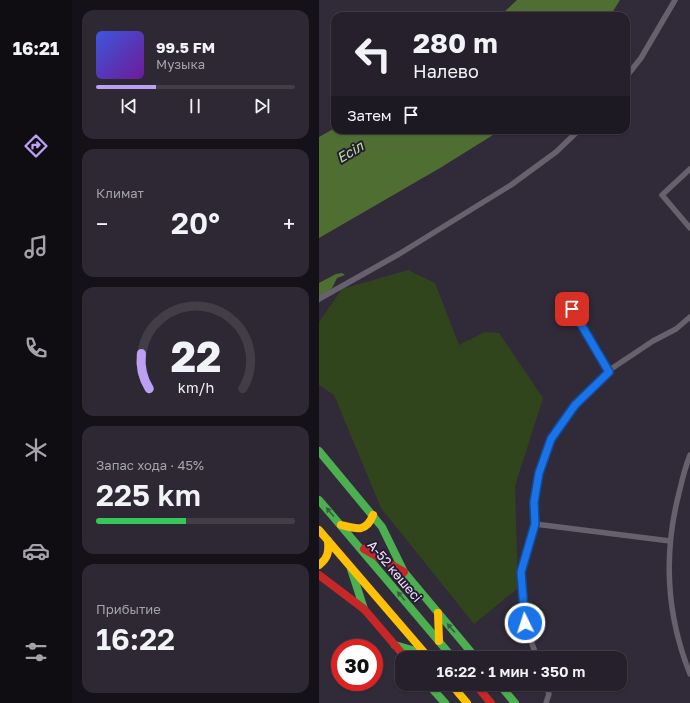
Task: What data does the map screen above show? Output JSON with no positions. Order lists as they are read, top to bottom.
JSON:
{
  "streets": {
    "street": ["А-52 көшесі"]
  },
  "water": ["Есіл"],
  "page": {
    "tabs": "16:21",
    "turn": ["280 m", "Налево"],
    "song": ["99.5 FM", "Музыка"],
    "then": "Затем",
    "tile": [
      "Климат",
      ["Запас хода · 45%", "225 km"],
      ["Прибытие", "16:22"]
    ],
    "heat": ["−", "20°", "+"],
    "limit": "30",
    "trip": "16:22 · 1 мин · 350 m",
    "gauge": ["22", "km/h"]
  }
}
